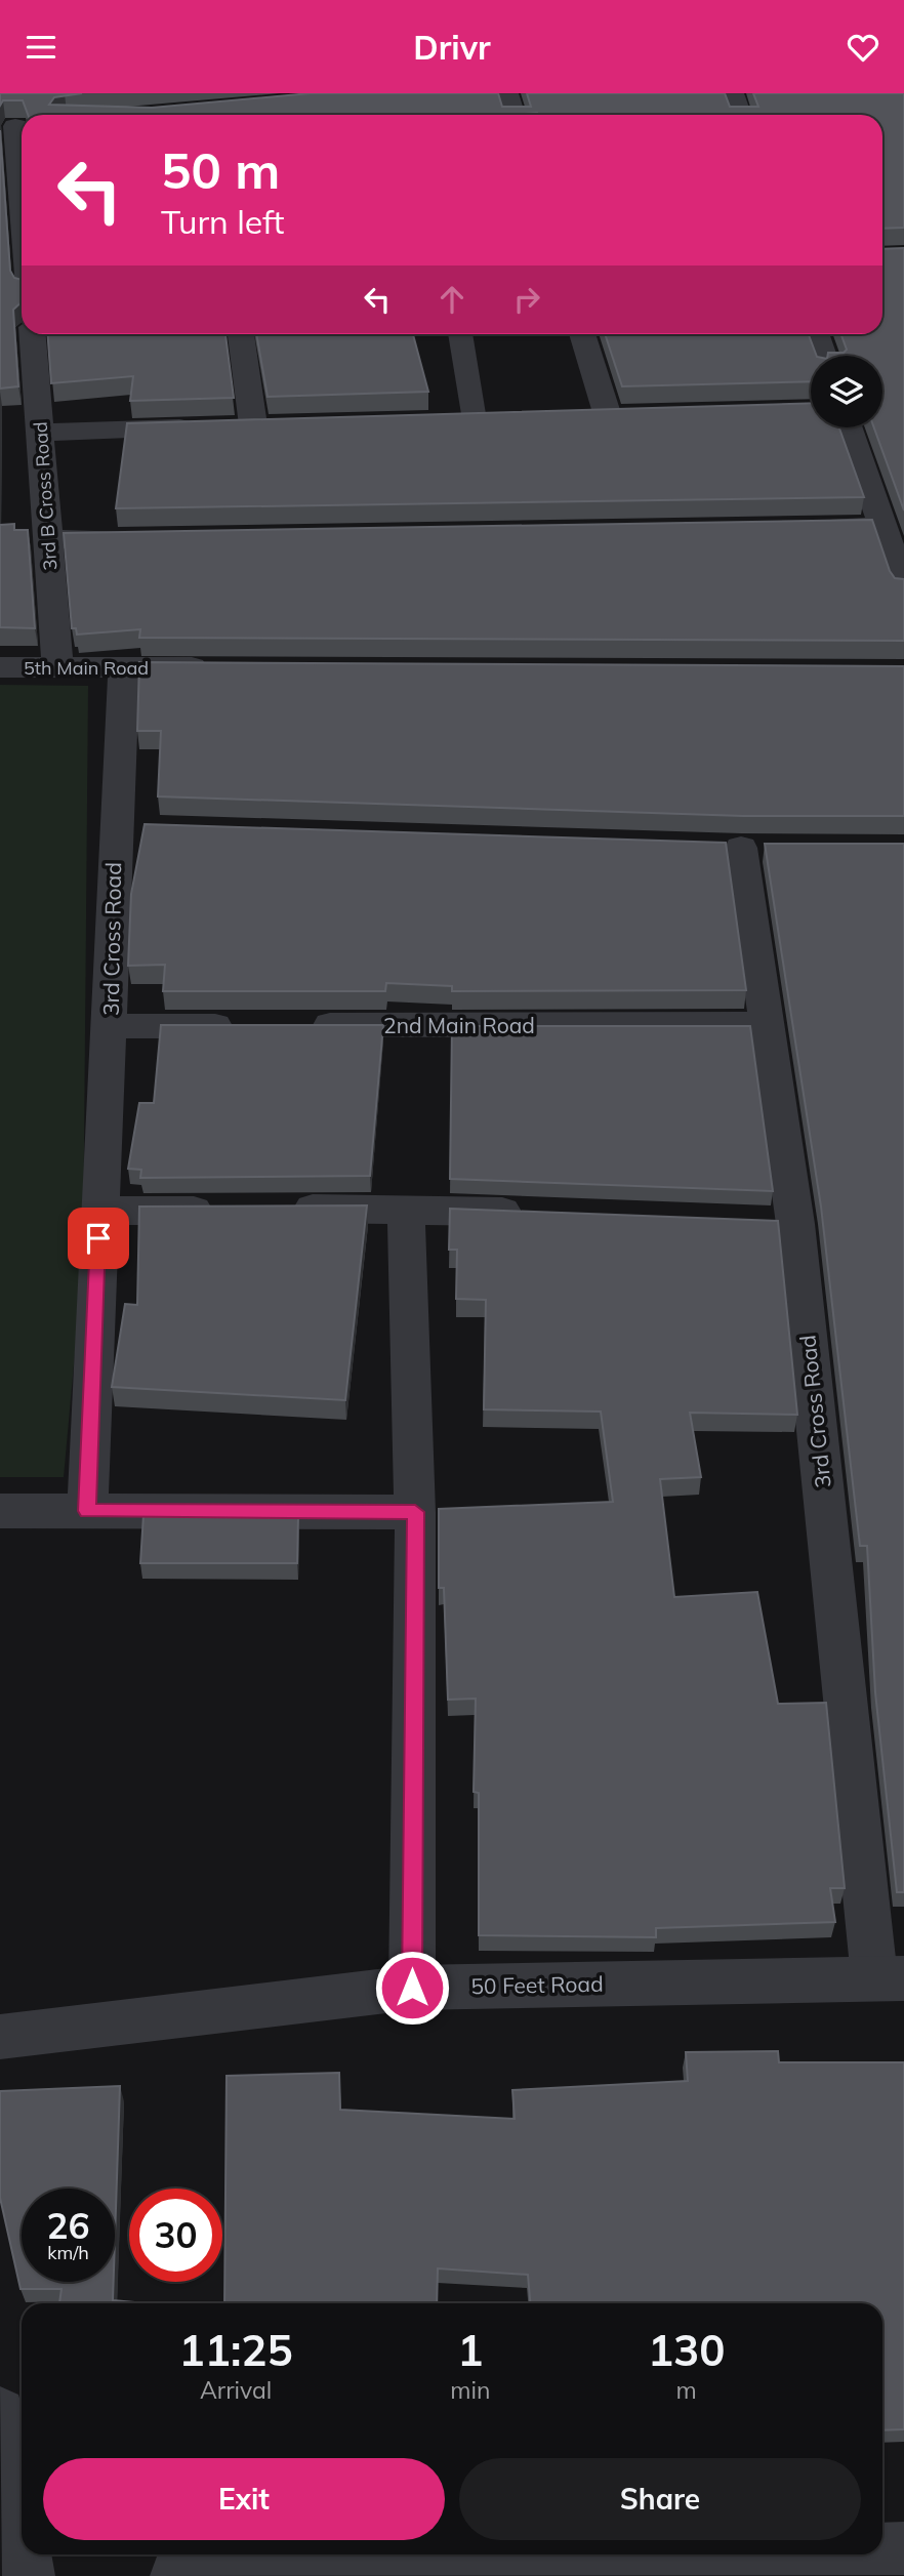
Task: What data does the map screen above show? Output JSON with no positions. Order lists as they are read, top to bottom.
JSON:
{
  "streets": {
    "street": [
      "3rd B Cross Road",
      "5th Main Road",
      "3rd Cross Road",
      "2nd Main Road",
      "50 Feet Road"
    ]
  },
  "crossings": [
    ["3rd B Cross Road", "5th Main Road"],
    ["5th Main Road", "3rd Cross Road"],
    ["3rd Cross Road", "2nd Main Road"],
    ["3rd Cross Road", "50 Feet Road"]
  ],
  "page": {
    "header": "Drivr",
    "turn": ["50 m", "Turn left"],
    "speed": "26 km/h",
    "limit": "30",
    "eta": [
      "11:25",
      "Arrival",
      "1",
      "min",
      "130",
      "m"
    ],
    "buttons": ["Exit", "Share"]
  }
}
